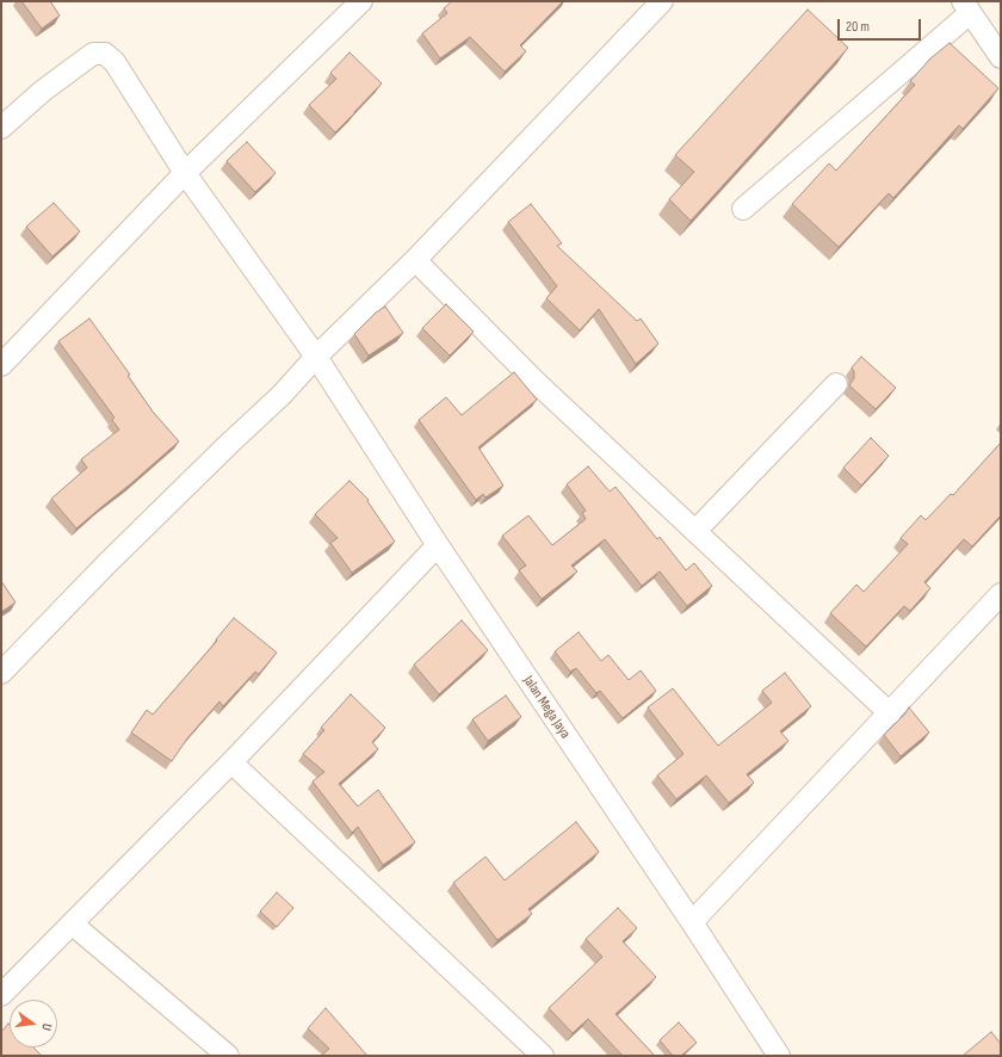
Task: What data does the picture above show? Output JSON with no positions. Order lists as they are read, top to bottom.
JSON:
{
  "streets": {
    "street": ["Jalan Mega Jaya"]
  },
  "scale_bar": "20 m",
  "north": "right"
}
